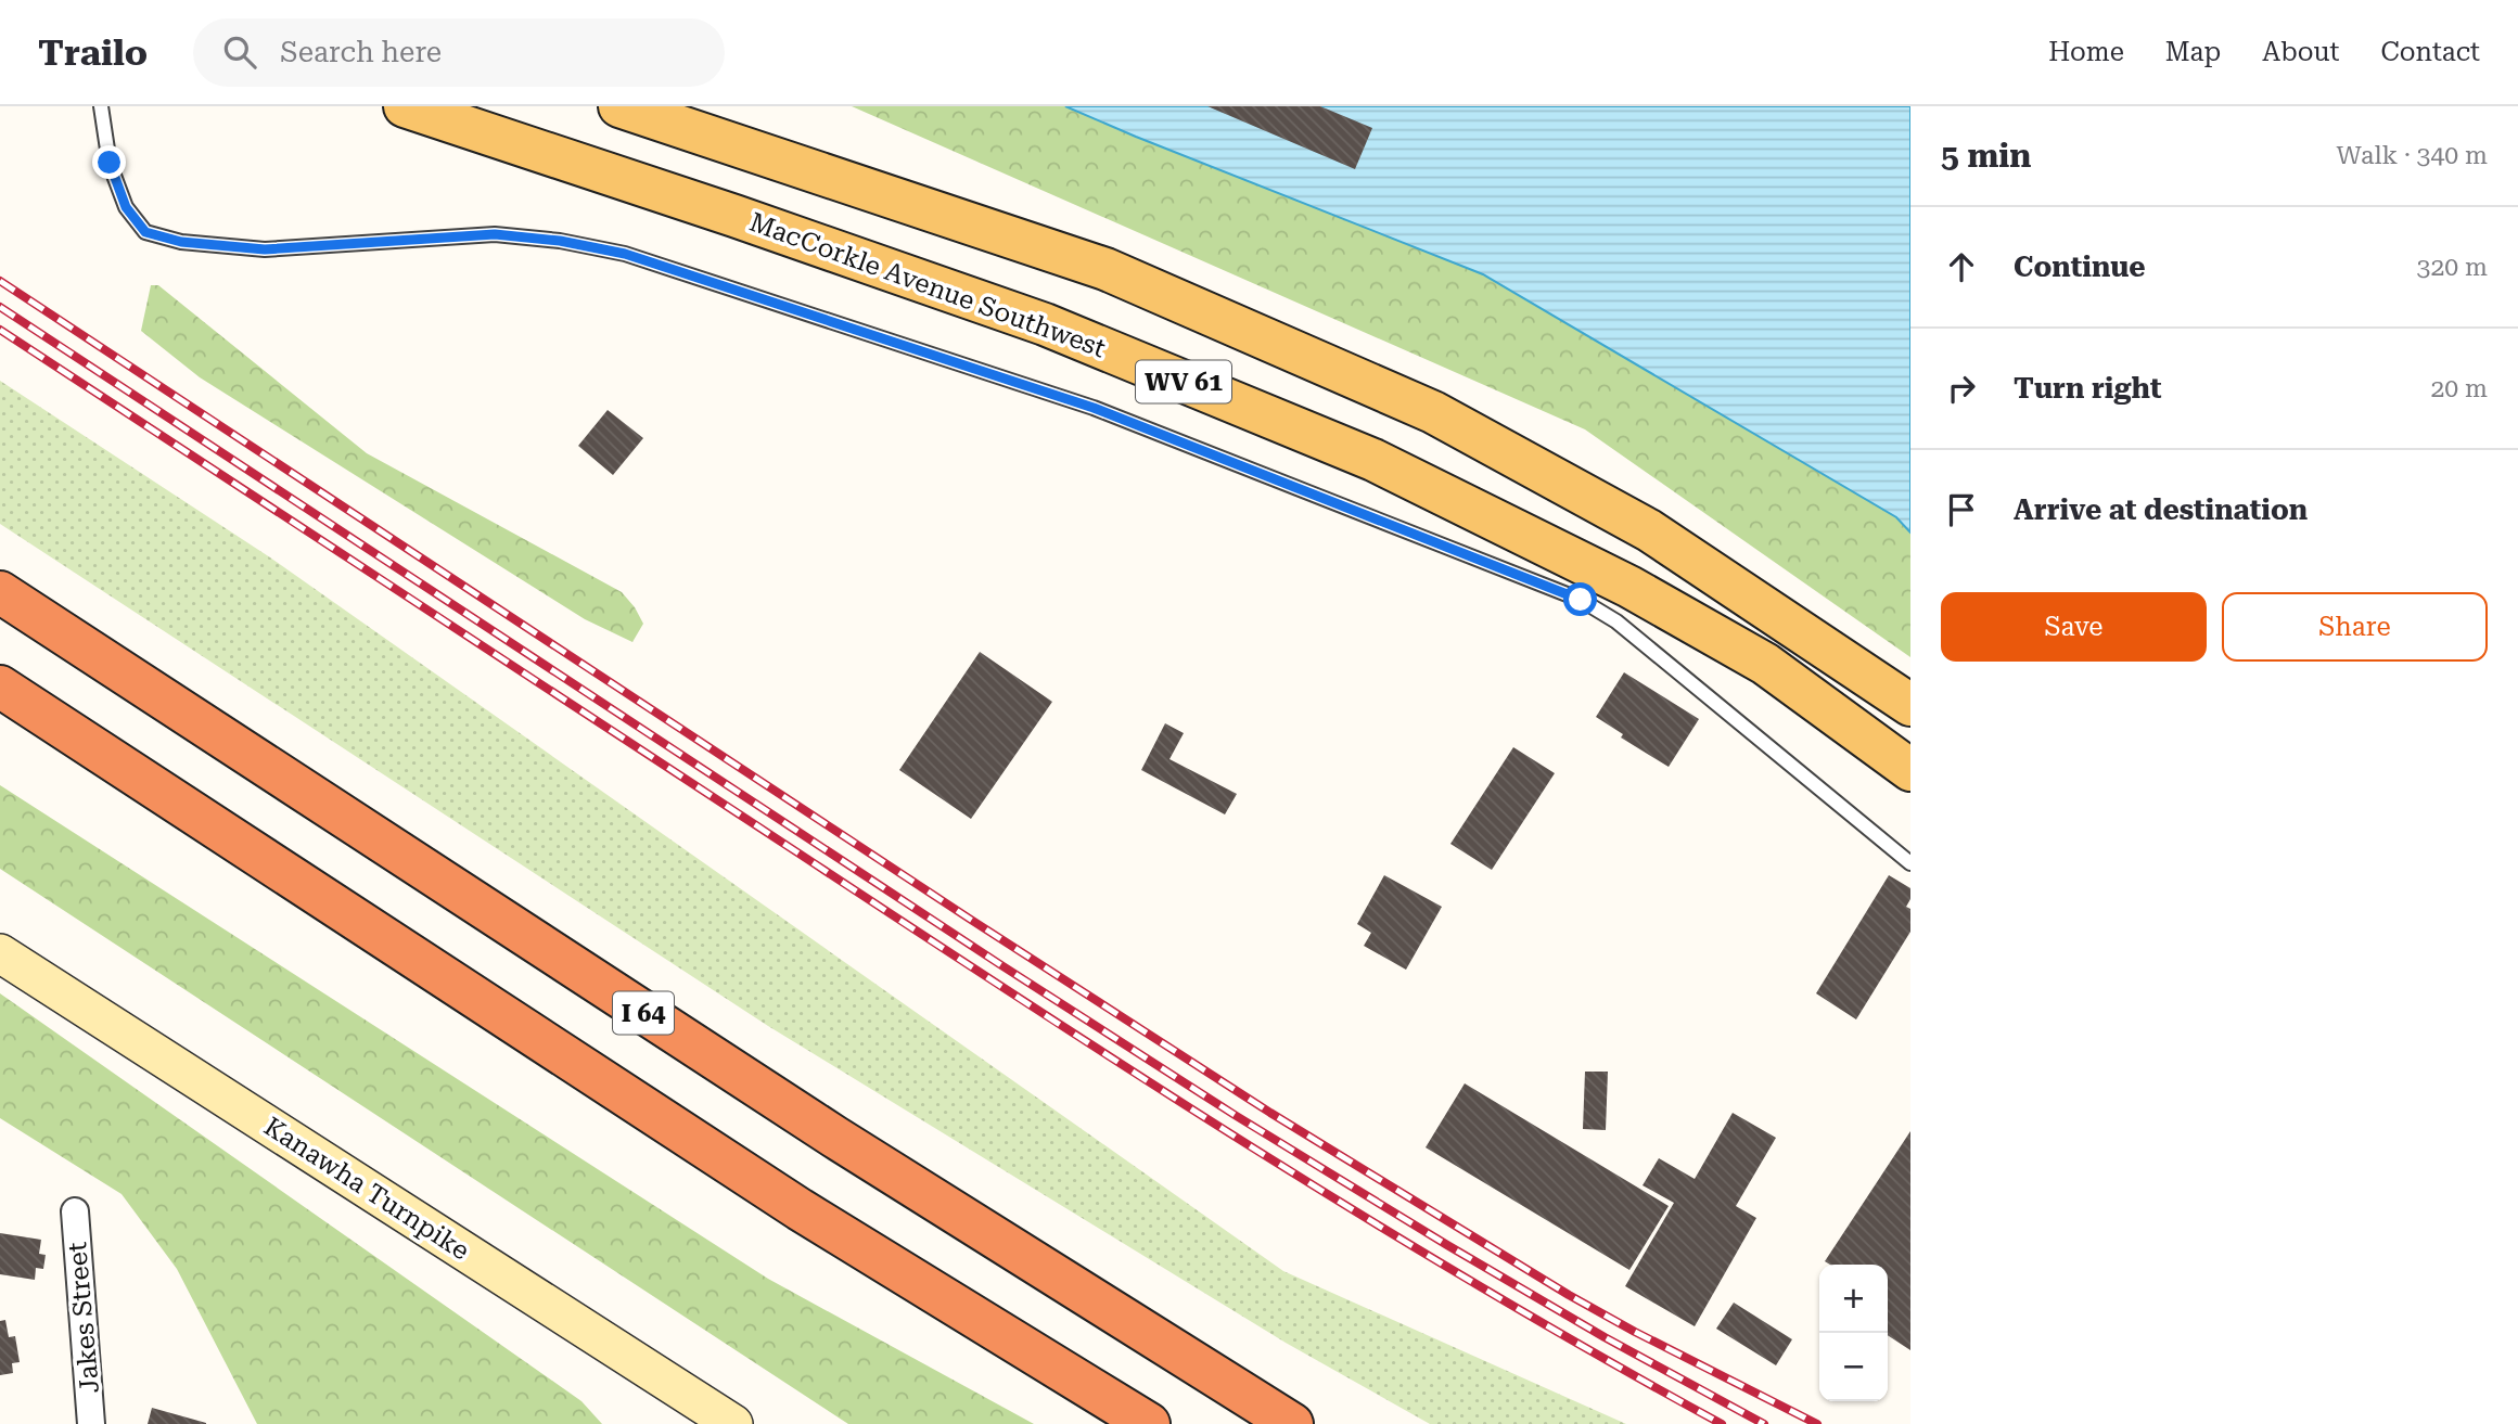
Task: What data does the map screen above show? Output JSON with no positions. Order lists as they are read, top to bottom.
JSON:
{
  "streets": {
    "highway": ["I 64"],
    "main road": ["MacCorkle Avenue Southwest", "WV 61", "Kanawha Turnpike"],
    "street": ["Jakes Street"]
  },
  "page": {
    "header": "Trailo",
    "search": "Search here",
    "nav": [
      "Home",
      "Map",
      "About",
      "Contact"
    ],
    "heading": ["5 min", "Walk · 340 m"],
    "list": [
      ["Continue", "320 m"],
      ["Turn right", "20 m"],
      "Arrive at destination"
    ],
    "buttons": ["Save", "Share"],
    "map_buttons": ["+", "−"]
  }
}
